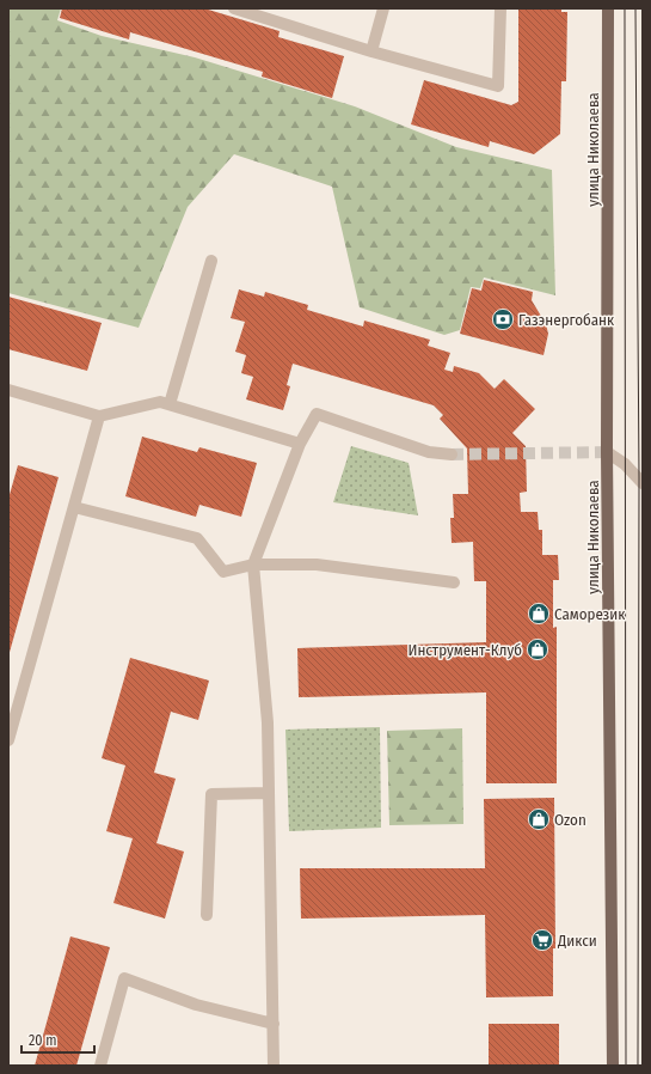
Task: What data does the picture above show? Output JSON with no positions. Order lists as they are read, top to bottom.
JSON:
{
  "streets": {
    "main road": ["улица Николаева"]
  },
  "places": {
    "bank": ["Газэнергобанк"],
    "shop": ["Саморезик", "Инструмент-Клуб", "Ozon"],
    "supermarket": ["Дикси"]
  },
  "scale_bar": "20 m"
}
